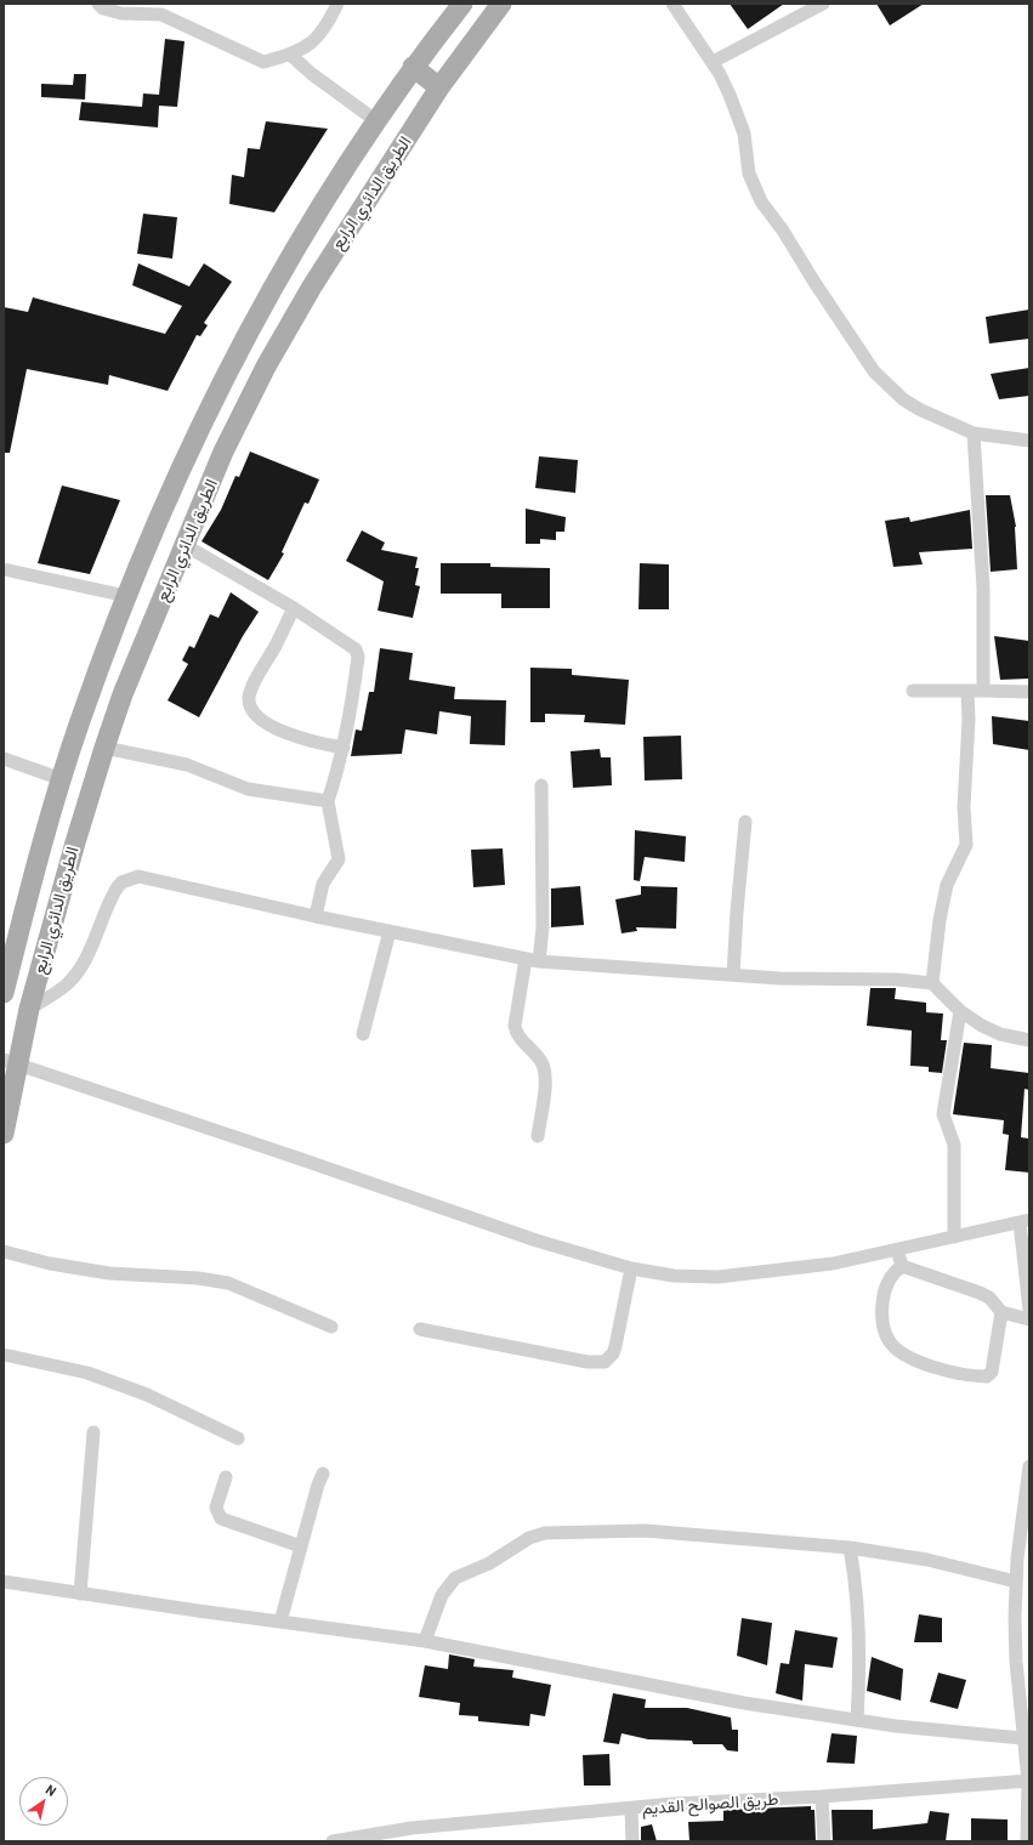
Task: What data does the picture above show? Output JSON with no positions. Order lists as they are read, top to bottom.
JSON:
{
  "streets": {
    "main road": ["الطريق الدائري الرابع"],
    "street": ["طريق الصوالح القديم"]
  },
  "north": "top right"
}
